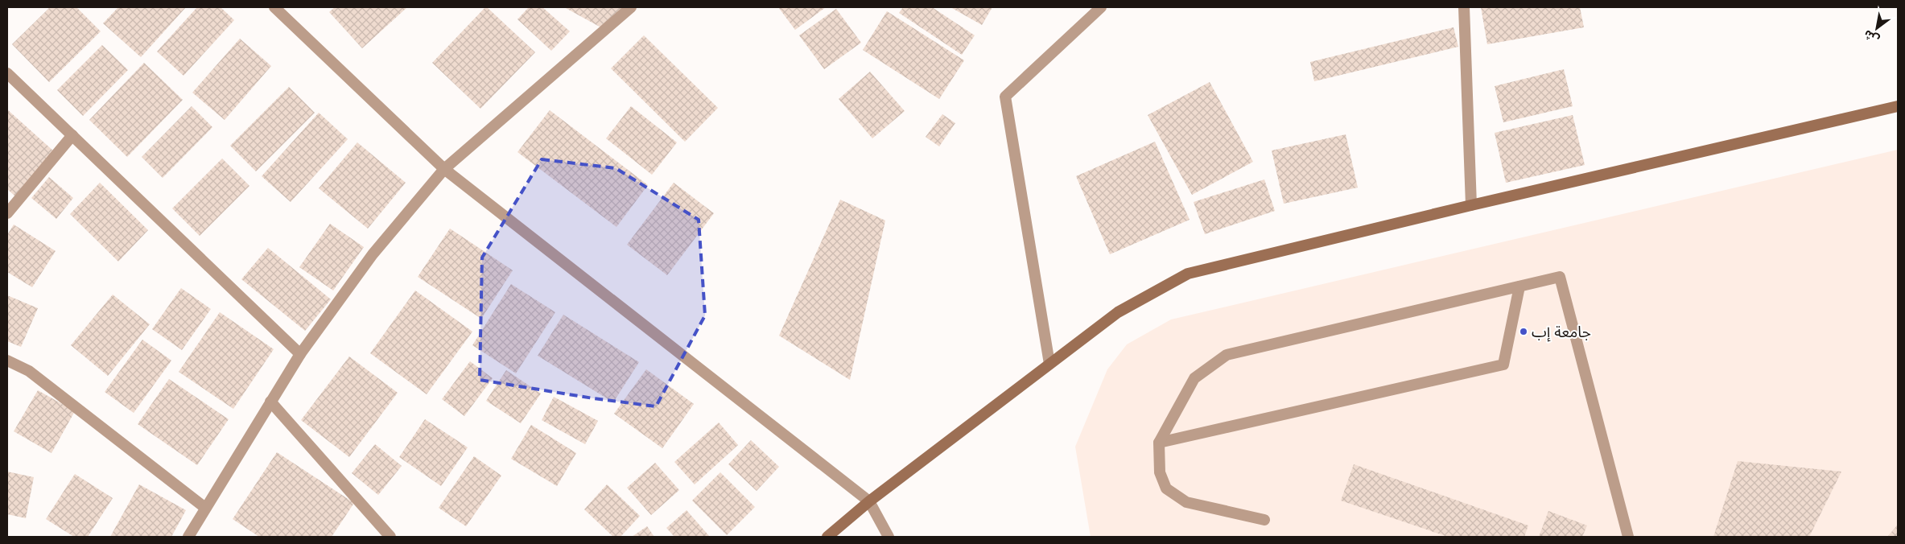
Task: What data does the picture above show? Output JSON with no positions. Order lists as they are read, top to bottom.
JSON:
{
  "places": ["جامعة إب"],
  "north": "bottom left"
}
